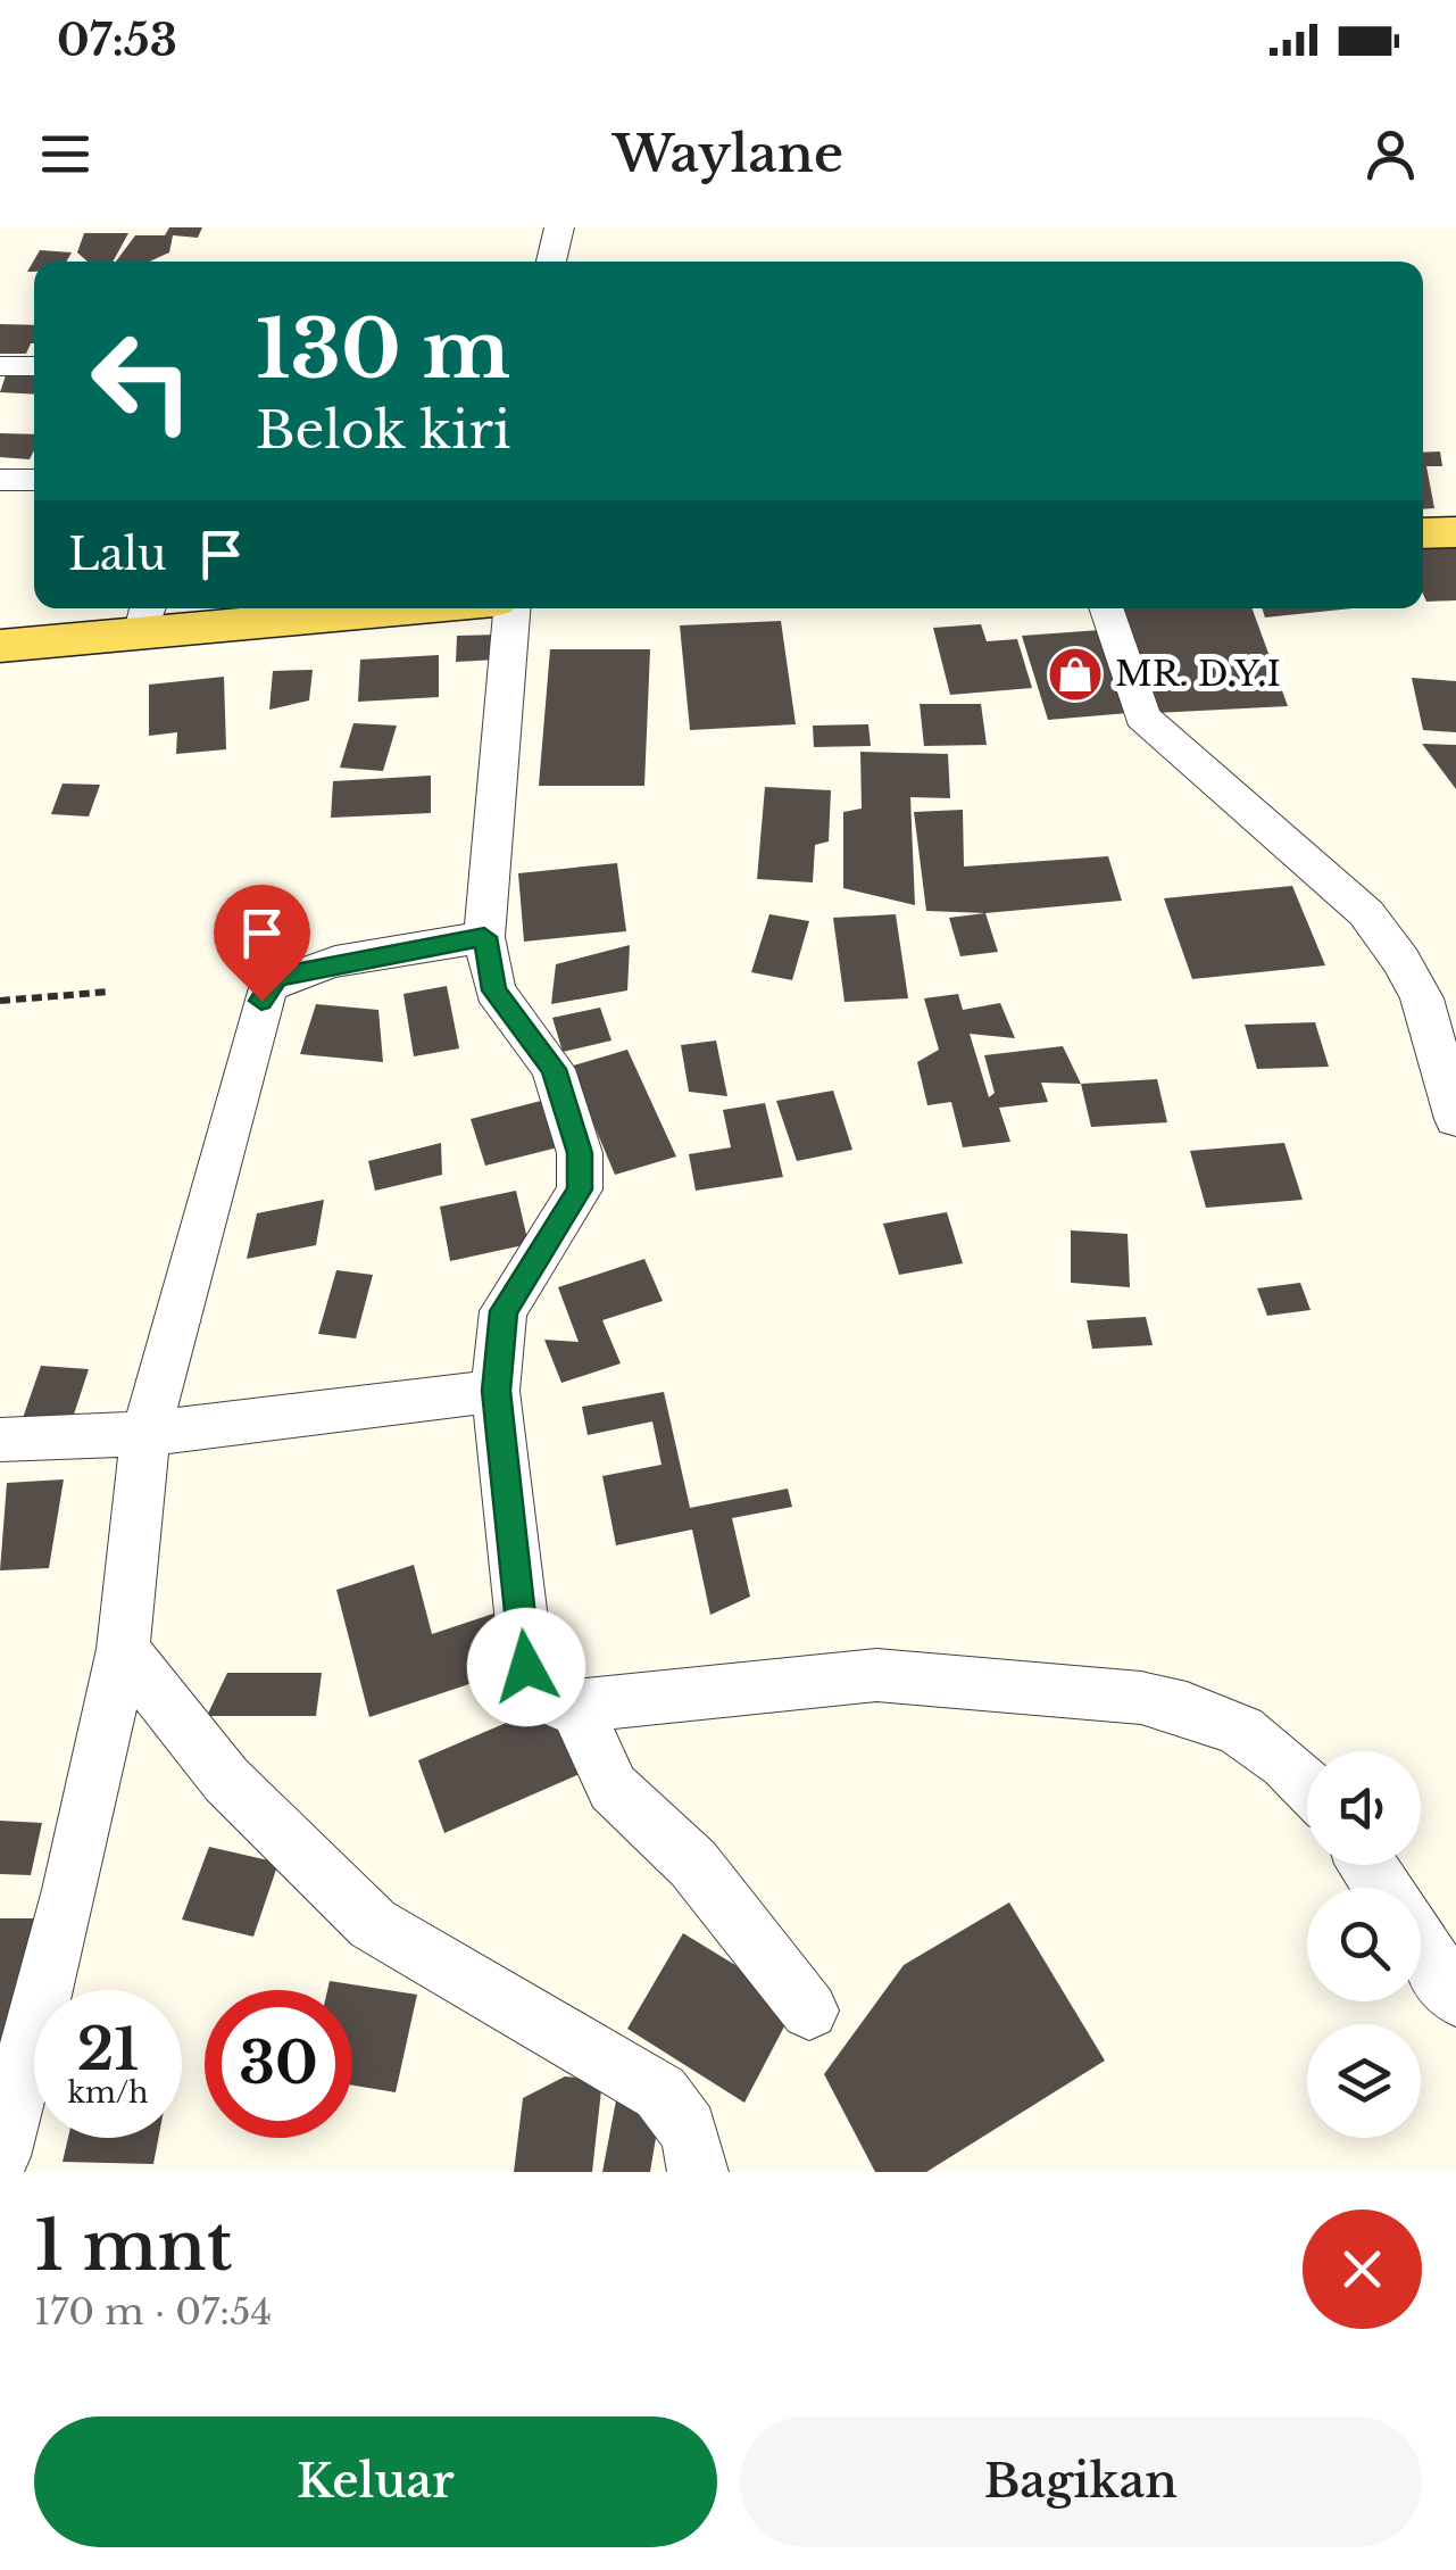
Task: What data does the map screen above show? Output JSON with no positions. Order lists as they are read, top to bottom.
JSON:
{
  "places": {
    "shop": ["MR. D.Y.I"]
  },
  "page": {
    "status": "07:53",
    "header": "Waylane",
    "turn": ["130 m", "Belok kiri"],
    "then": "Lalu",
    "speed": "21 km/h",
    "limit": "30",
    "heading": ["1 mnt", "170 m · 07:54"],
    "buttons": ["Keluar", "Bagikan"]
  }
}
